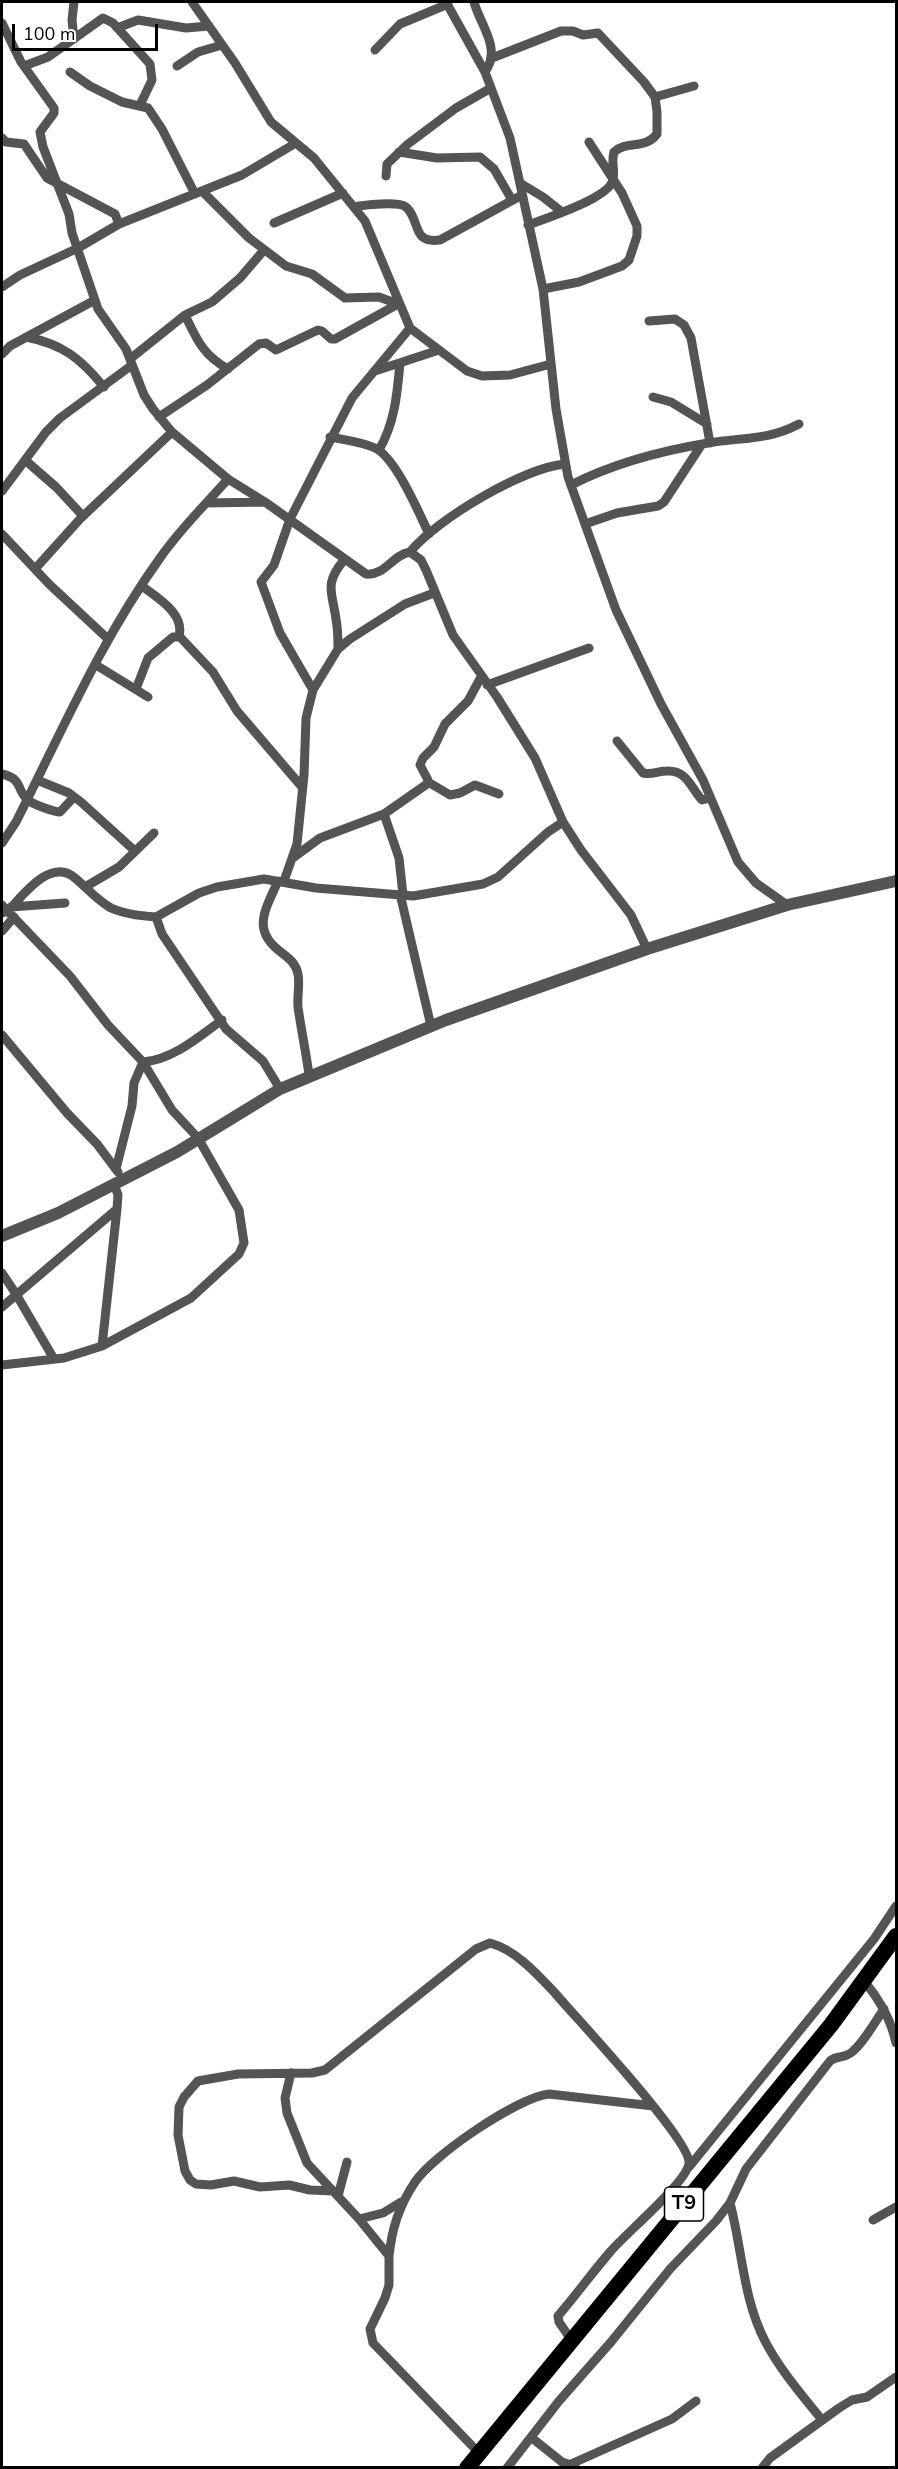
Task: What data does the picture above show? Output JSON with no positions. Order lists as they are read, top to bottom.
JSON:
{
  "streets": {
    "highway": ["T9"]
  },
  "scale_bar": "100 m"
}
